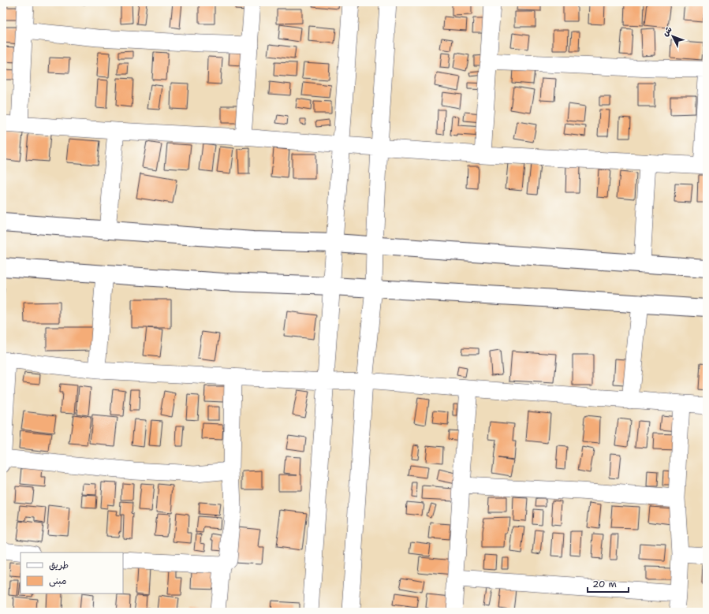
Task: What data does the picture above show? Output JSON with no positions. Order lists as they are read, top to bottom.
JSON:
{
  "legend": ["طريق", "مبنى"],
  "scale_bar": "20 m",
  "north": "top left"
}
